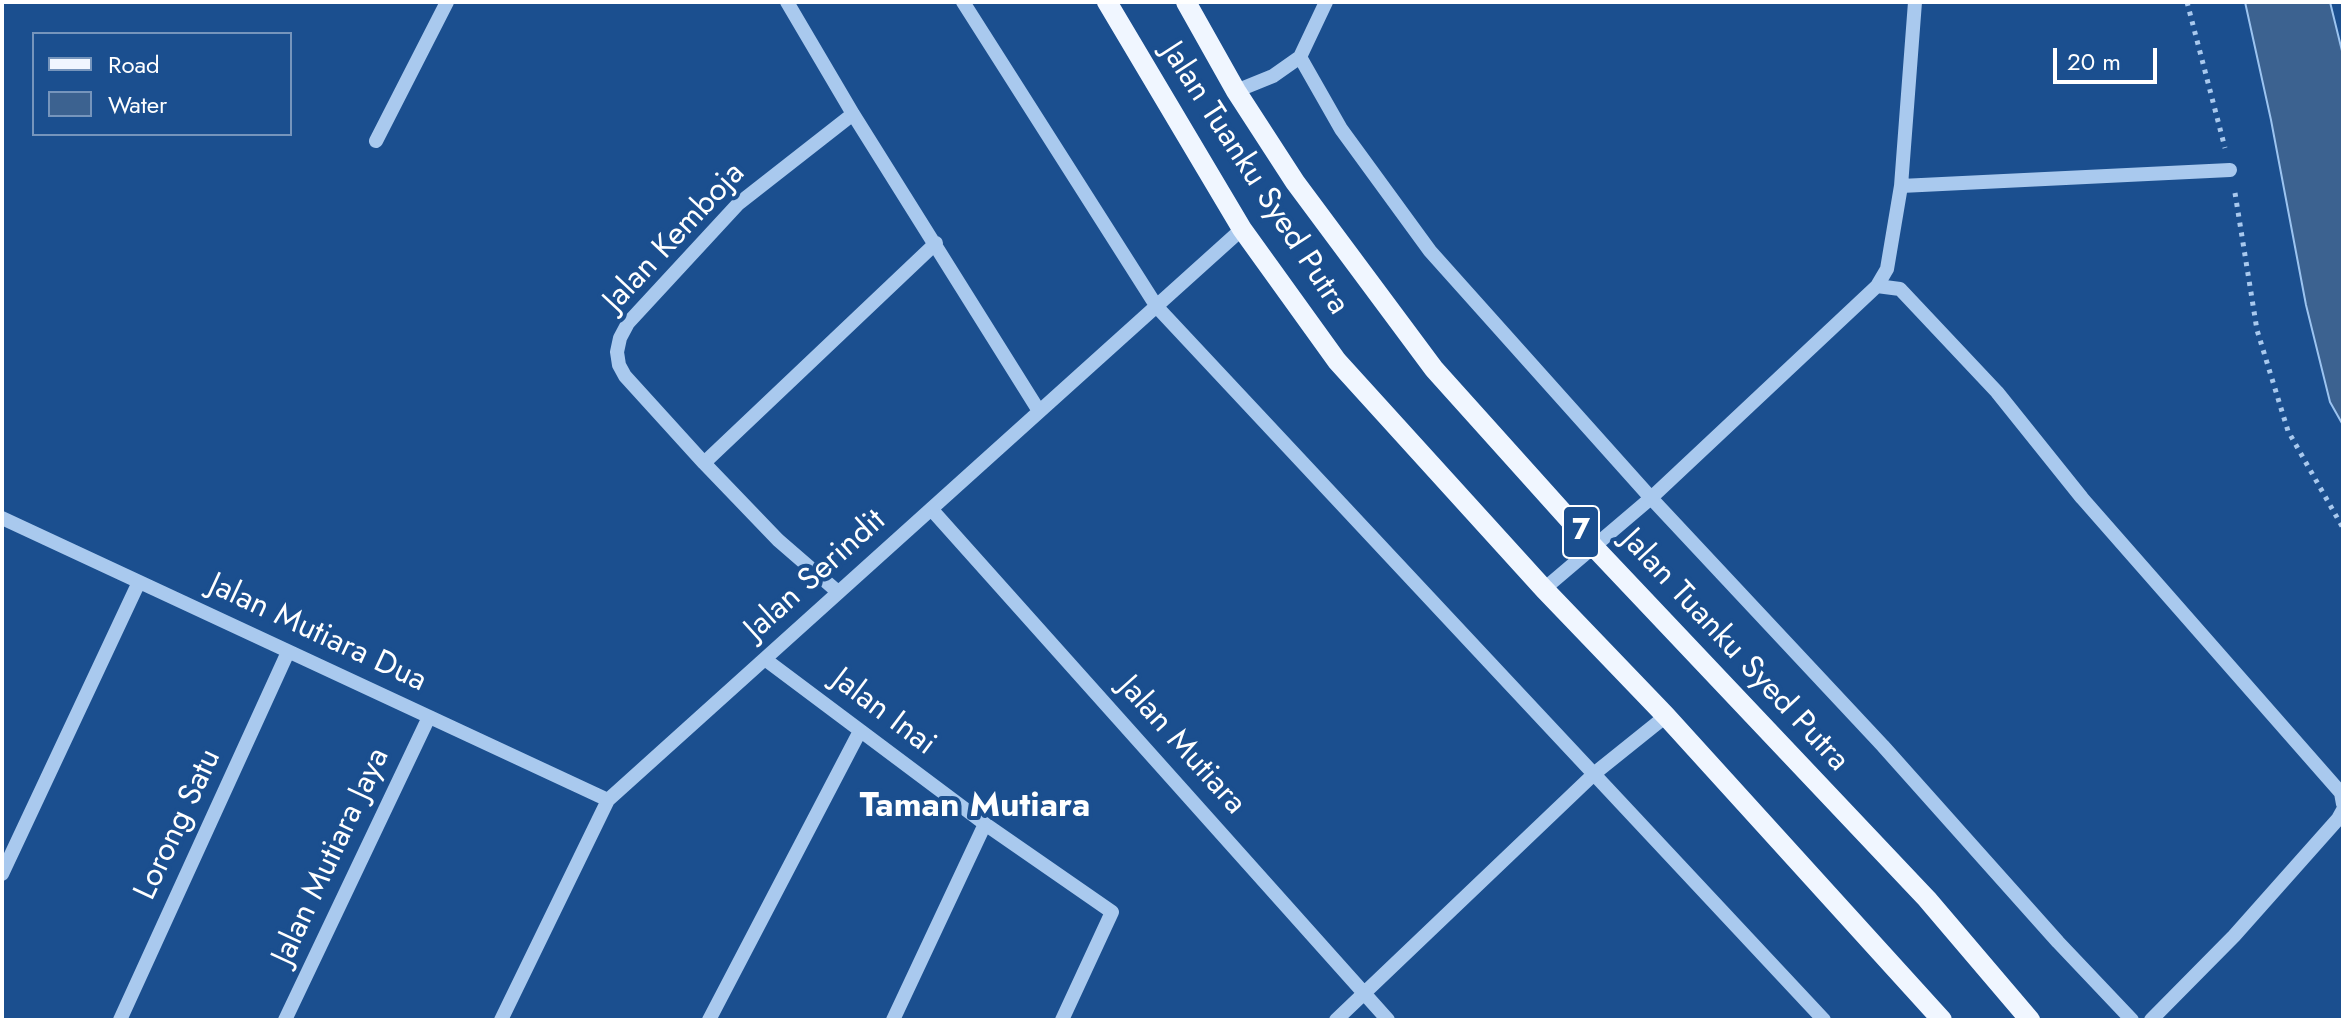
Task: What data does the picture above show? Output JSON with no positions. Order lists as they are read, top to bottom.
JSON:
{
  "streets": {
    "main road": ["Jalan Tuanku Syed Putra", "7"],
    "street": [
      "Jalan Kemboja",
      "Jalan Serindit",
      "Jalan Mutiara Dua",
      "Jalan Inai",
      "Jalan Mutiara",
      "Lorong Satu",
      "Jalan Mutiara Jaya"
    ]
  },
  "crossings": [
    ["Jalan Tuanku Syed Putra", "Jalan Serindit"],
    ["Jalan Kemboja", "Jalan Serindit"],
    ["Jalan Serindit", "Jalan Mutiara Dua"],
    ["Jalan Serindit", "Jalan Inai"],
    ["Jalan Serindit", "Jalan Mutiara"],
    ["Jalan Mutiara Dua", "Lorong Satu"],
    ["Jalan Mutiara Dua", "Jalan Mutiara Jaya"]
  ],
  "districts": ["Taman Mutiara"],
  "legend": ["Road", "Water"],
  "scale_bar": "20 m"
}
